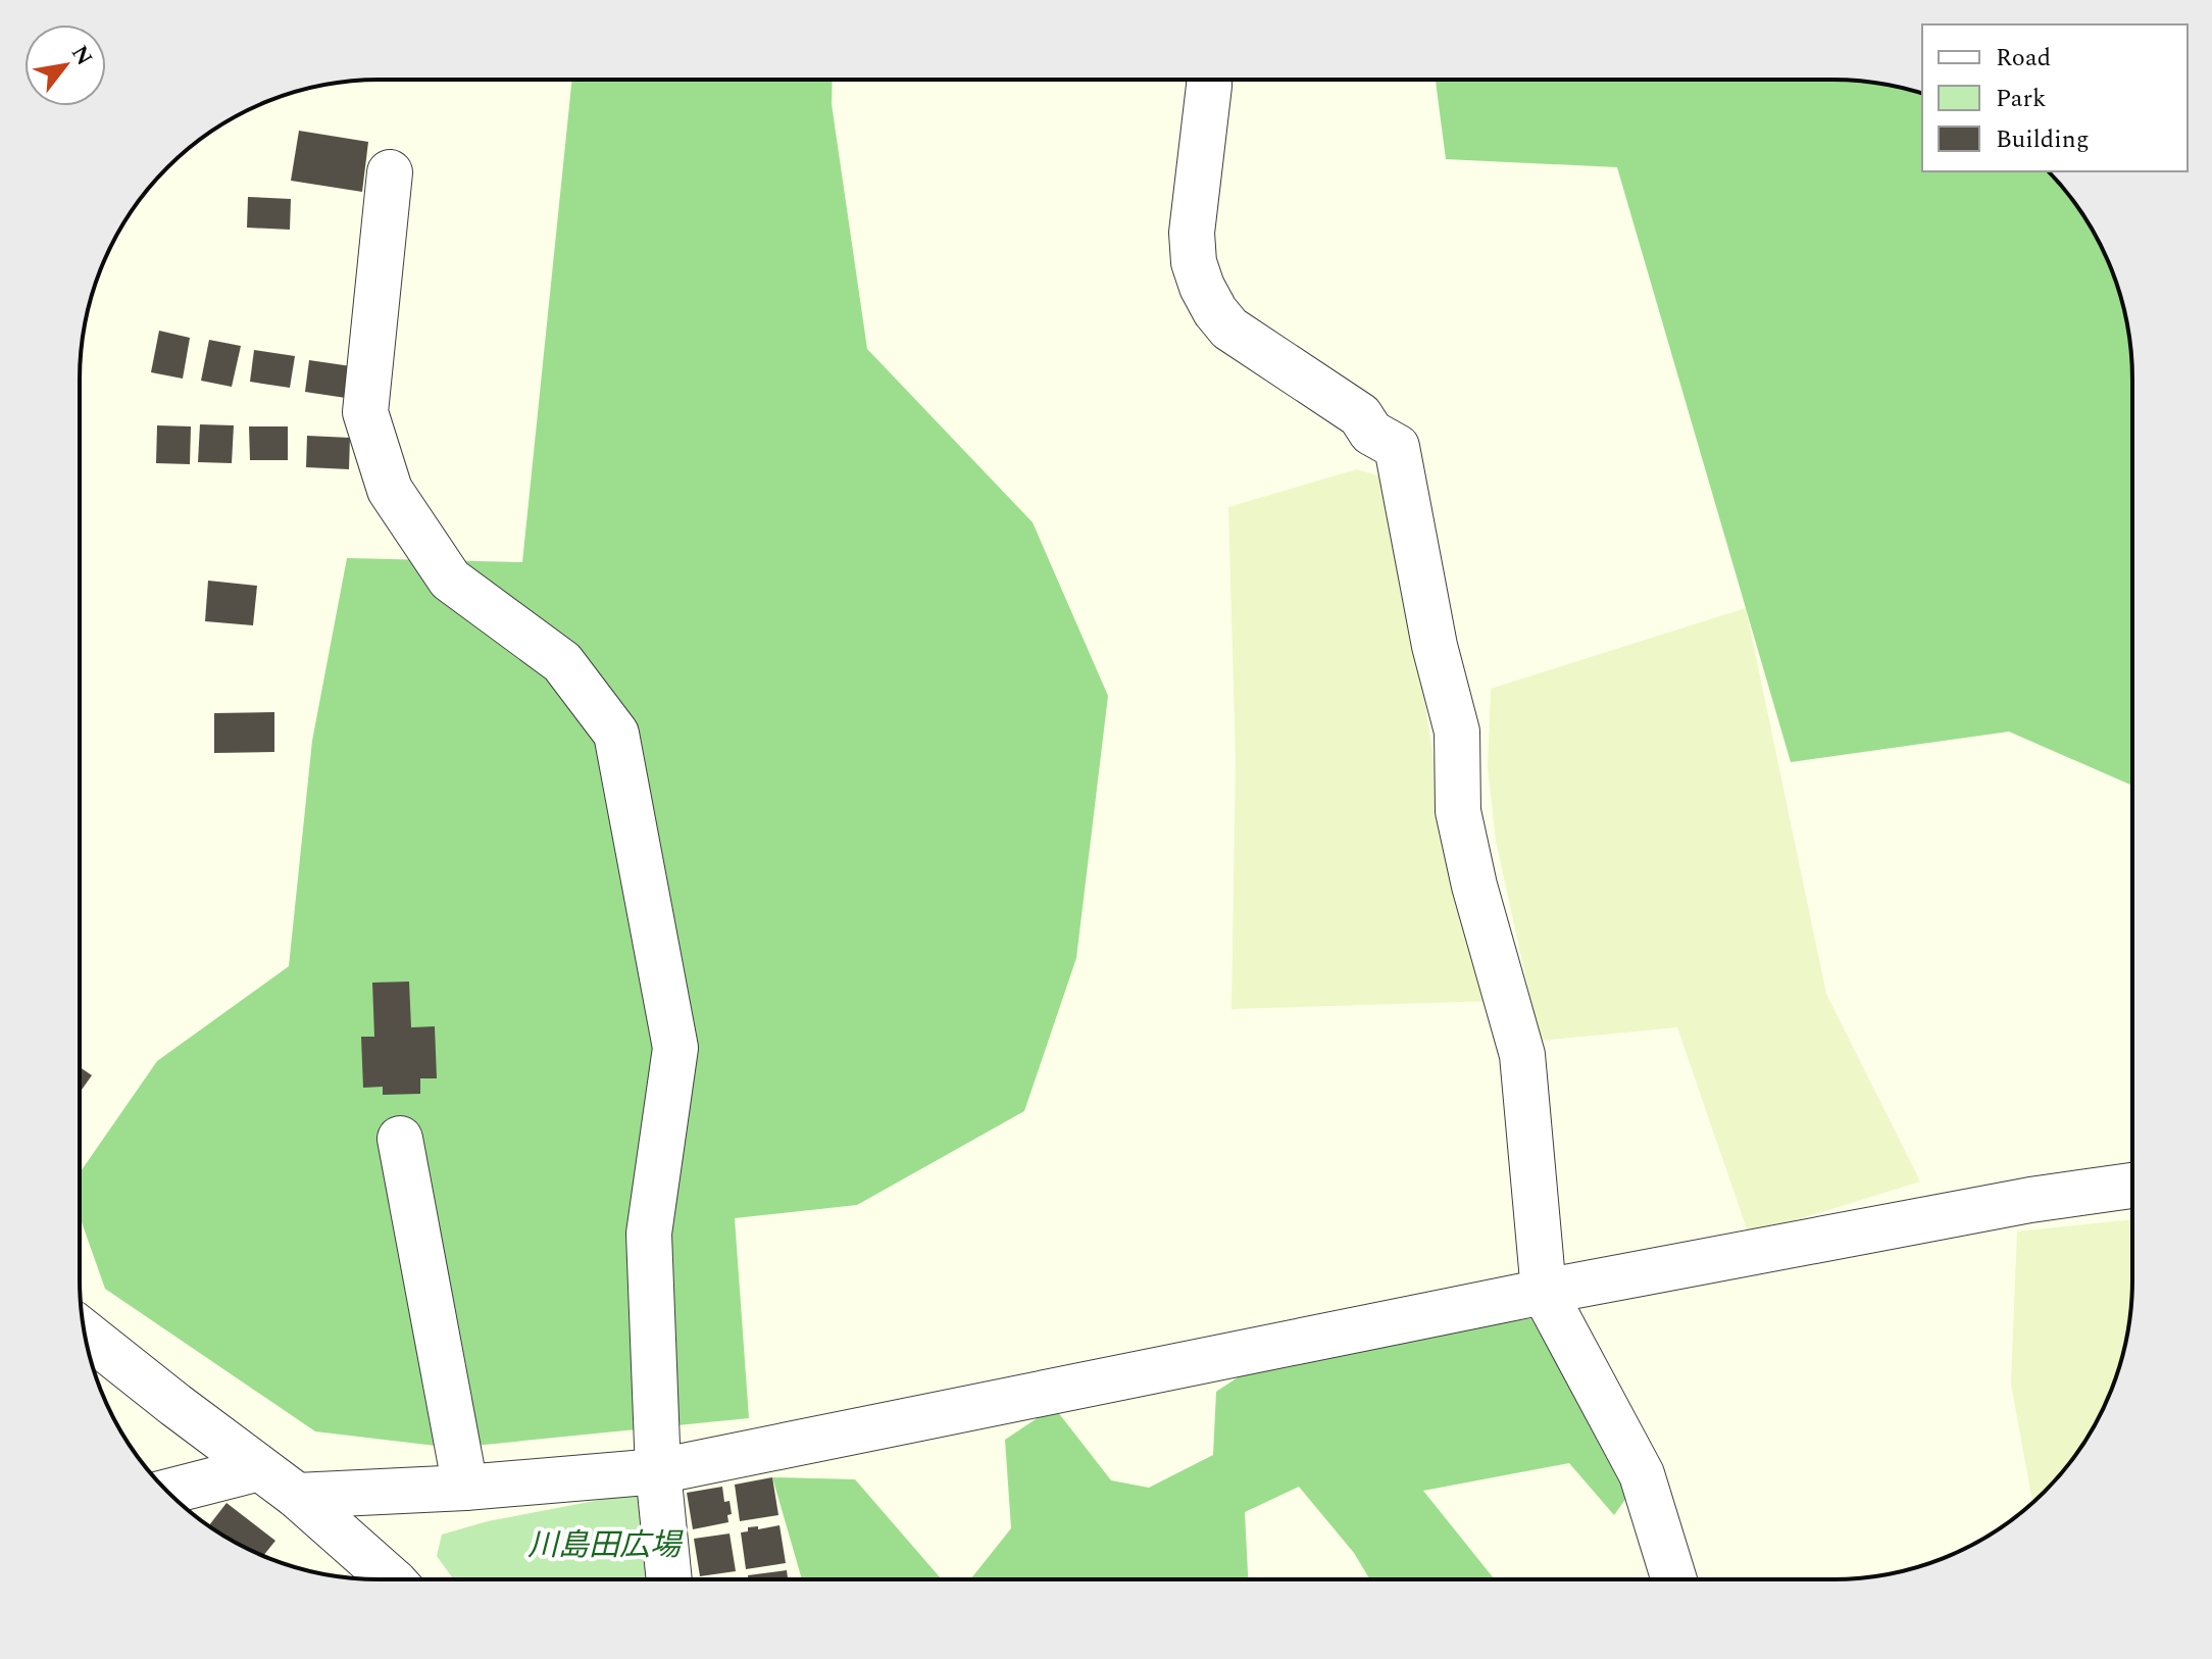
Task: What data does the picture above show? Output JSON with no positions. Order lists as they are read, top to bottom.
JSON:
{
  "parks": ["川島田広場"],
  "legend": ["Road", "Park", "Building"],
  "north": "top right"
}
